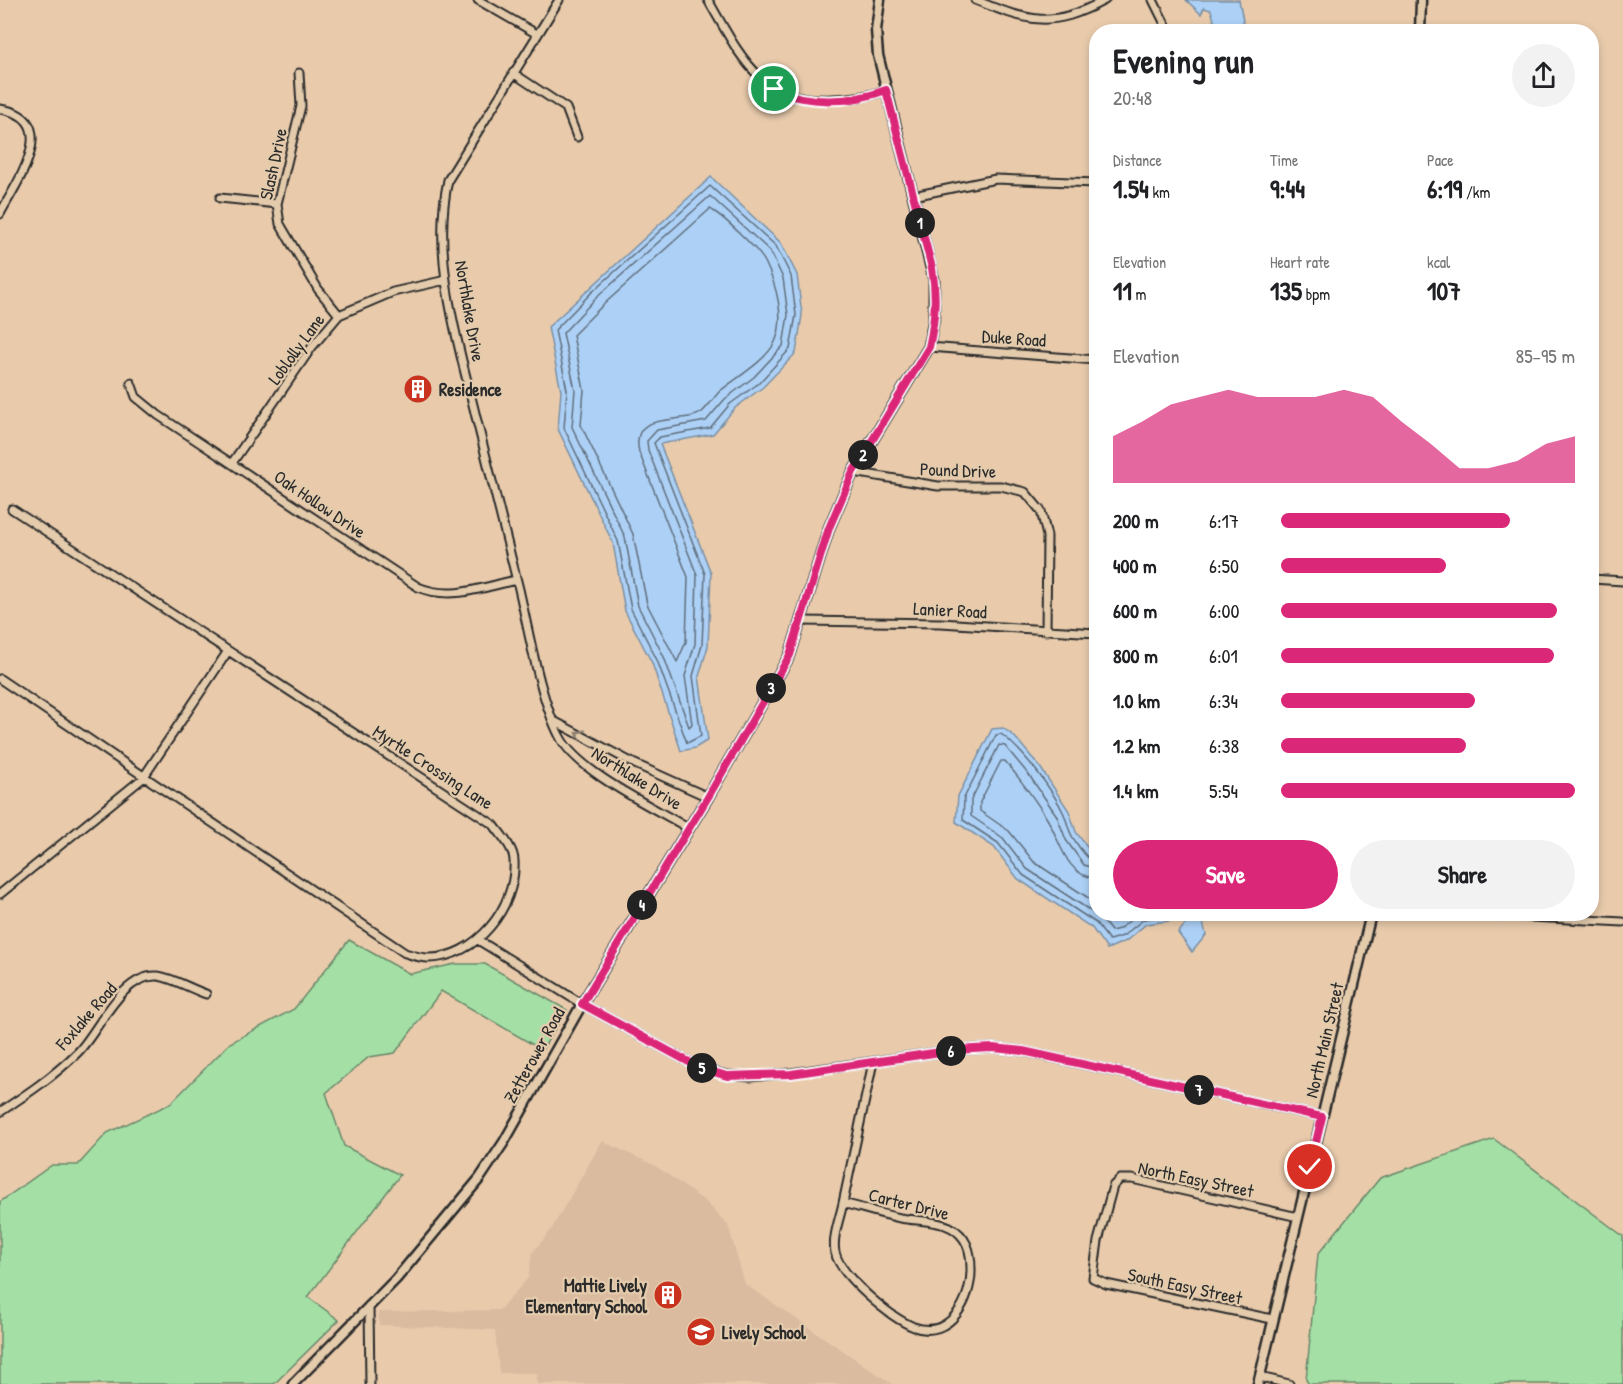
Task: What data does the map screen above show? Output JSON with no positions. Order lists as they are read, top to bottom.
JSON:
{
  "streets": {
    "street": [
      "Slash Drive",
      "Northlake Drive",
      "Duke Road",
      "Loblolly Lane",
      "Pound Drive",
      "Oak Hollow Drive",
      "Lanier Road",
      "Myrtle Crossing Lane",
      "Foxlake Road",
      "North Main Street",
      "Zetterower Road",
      "North Easy Street",
      "Carter Drive",
      "South Easy Street"
    ]
  },
  "crossings": [
    ["Slash Drive", "Loblolly Lane"],
    ["Northlake Drive", "Loblolly Lane"],
    ["Northlake Drive", "Oak Hollow Drive"],
    ["Northlake Drive", "Zetterower Road"],
    ["Duke Road", "Zetterower Road"],
    ["Loblolly Lane", "Oak Hollow Drive"],
    ["Pound Drive", "Lanier Road"],
    ["Pound Drive", "Zetterower Road"],
    ["Lanier Road", "Zetterower Road"],
    ["North Main Street", "North Easy Street"],
    ["North Main Street", "South Easy Street"],
    ["North Easy Street", "South Easy Street"]
  ],
  "places": {
    "building": ["Residence", "Mattie Lively Elementary School"],
    "school or university": ["Lively School"]
  },
  "page": {
    "heading": ["Evening run", "20:48"],
    "stats": [
      ["Distance", "1.54 km"],
      ["Time", "9:44"],
      ["Pace", "6:19 /km"],
      ["Elevation", "11 m"],
      ["Heart rate", "135 bpm"],
      ["kcal", "107"]
    ],
    "pins": [
      "1",
      "2",
      "3",
      "4",
      "6",
      "5",
      "7"
    ],
    "chart": ["Elevation", "85–95 m"],
    "list": [
      {
        "name": "200 m",
        "note": "6:17"
      },
      {
        "name": "400 m",
        "note": "6:50"
      },
      {
        "name": "600 m",
        "note": "6:00"
      },
      {
        "name": "800 m",
        "note": "6:01"
      },
      {
        "name": "1.0 km",
        "note": "6:34"
      },
      {
        "name": "1.2 km",
        "note": "6:38"
      },
      {
        "name": "1.4 km",
        "note": "5:54"
      }
    ],
    "buttons": ["Save", "Share"]
  }
}
